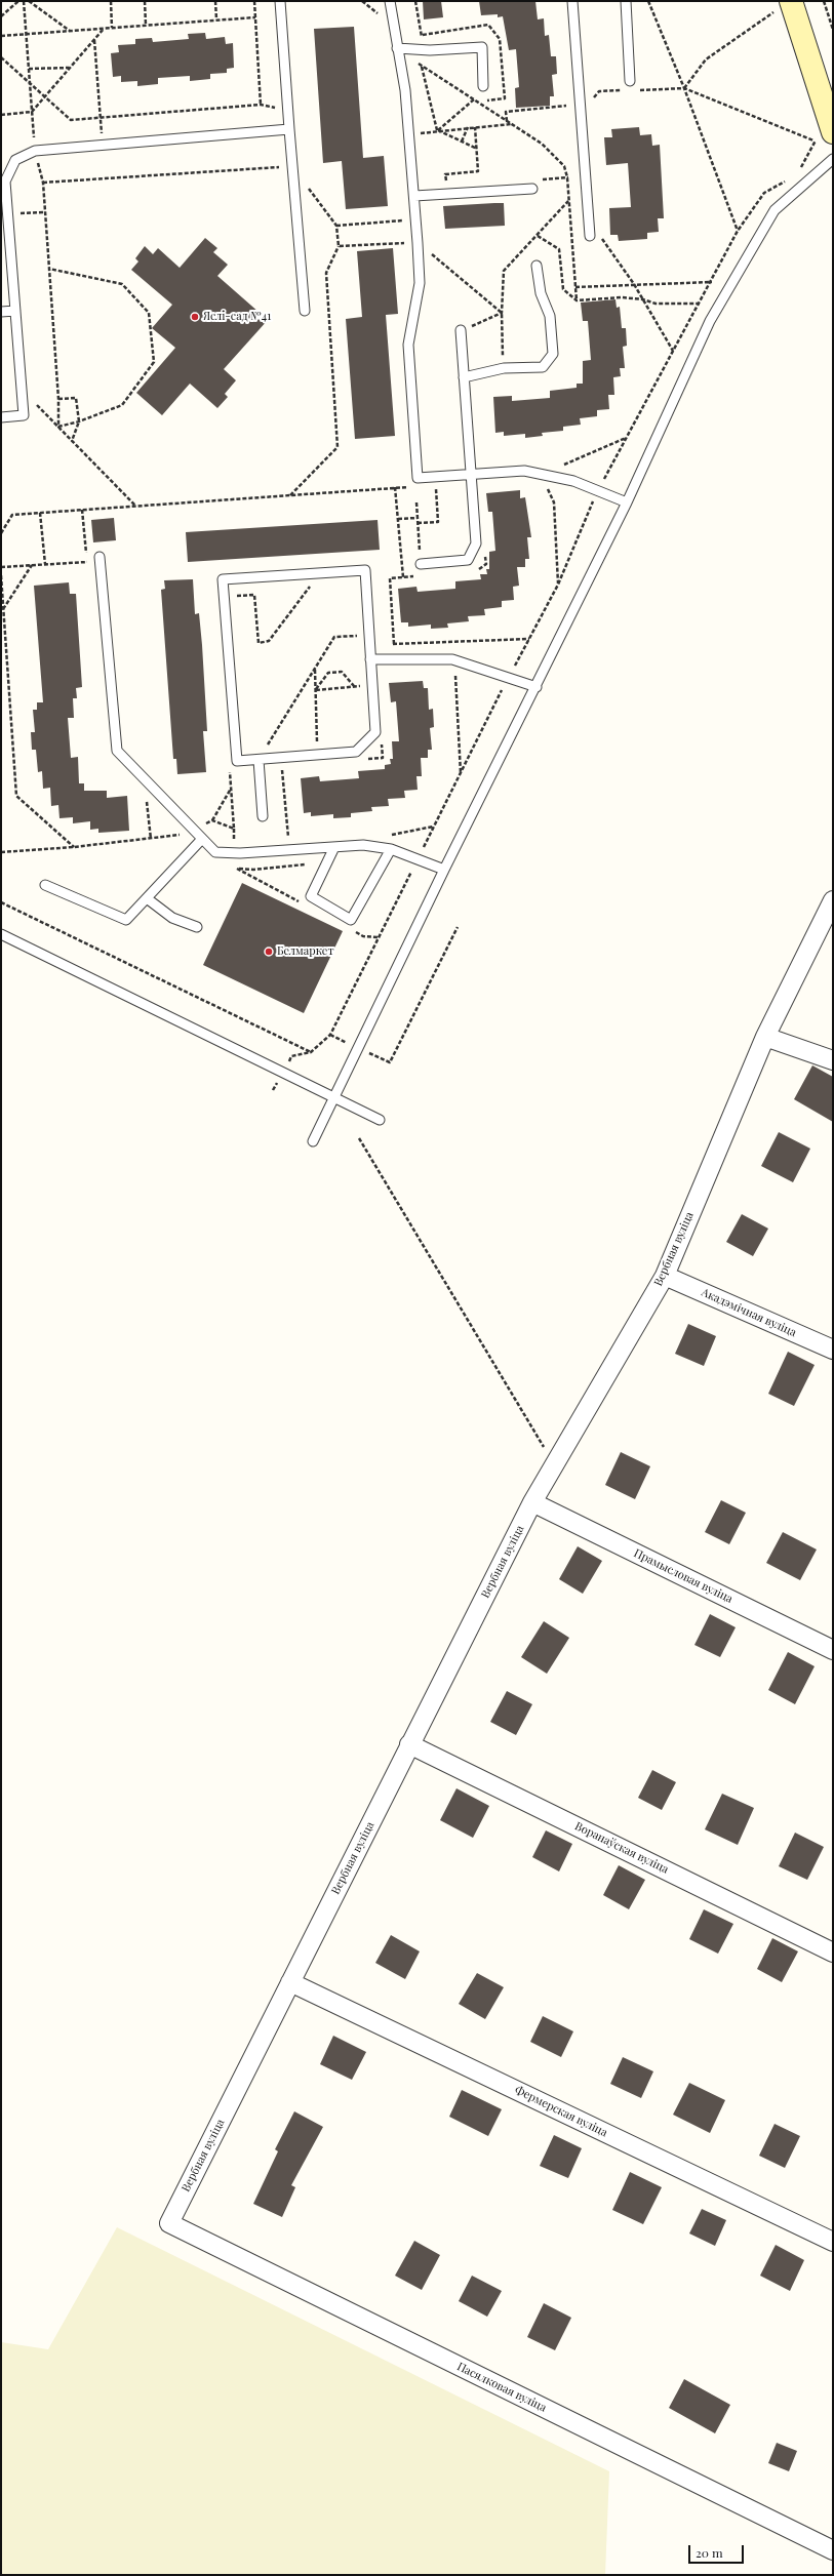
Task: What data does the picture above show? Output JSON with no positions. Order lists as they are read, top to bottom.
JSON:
{
  "streets": {
    "street": [
      "Вербная вуліца",
      "Акадэмічная вуліца",
      "Прамысловая вуліца",
      "Воранаўская вуліца",
      "Фермерская вуліца",
      "Пасялковая вуліца"
    ]
  },
  "crossings": [
    ["Вербная вуліца", "Акадэмічная вуліца"],
    ["Вербная вуліца", "Прамысловая вуліца"],
    ["Вербная вуліца", "Воранаўская вуліца"],
    ["Вербная вуліца", "Фермерская вуліца"],
    ["Вербная вуліца", "Пасялковая вуліца"]
  ],
  "places": ["Яслі-сад №41", "Белмаркет"],
  "scale_bar": "20 m"
}
